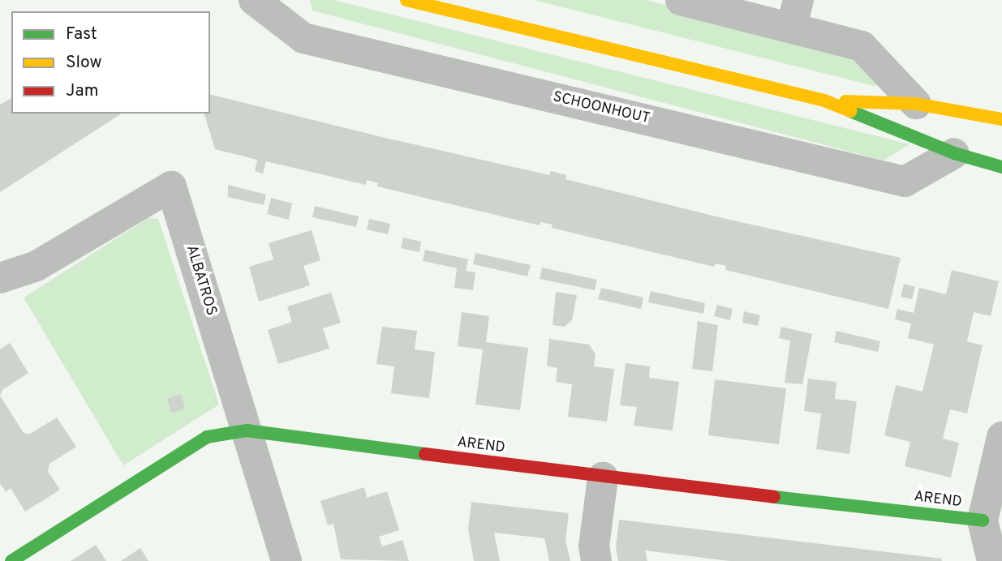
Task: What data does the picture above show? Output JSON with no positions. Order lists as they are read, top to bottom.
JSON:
{
  "streets": {
    "street": ["SCHOONHOUT", "ALBATROS", "AREND"]
  },
  "crossings": [
    ["ALBATROS", "AREND"]
  ],
  "legend": ["Fast", "Slow", "Jam"]
}
